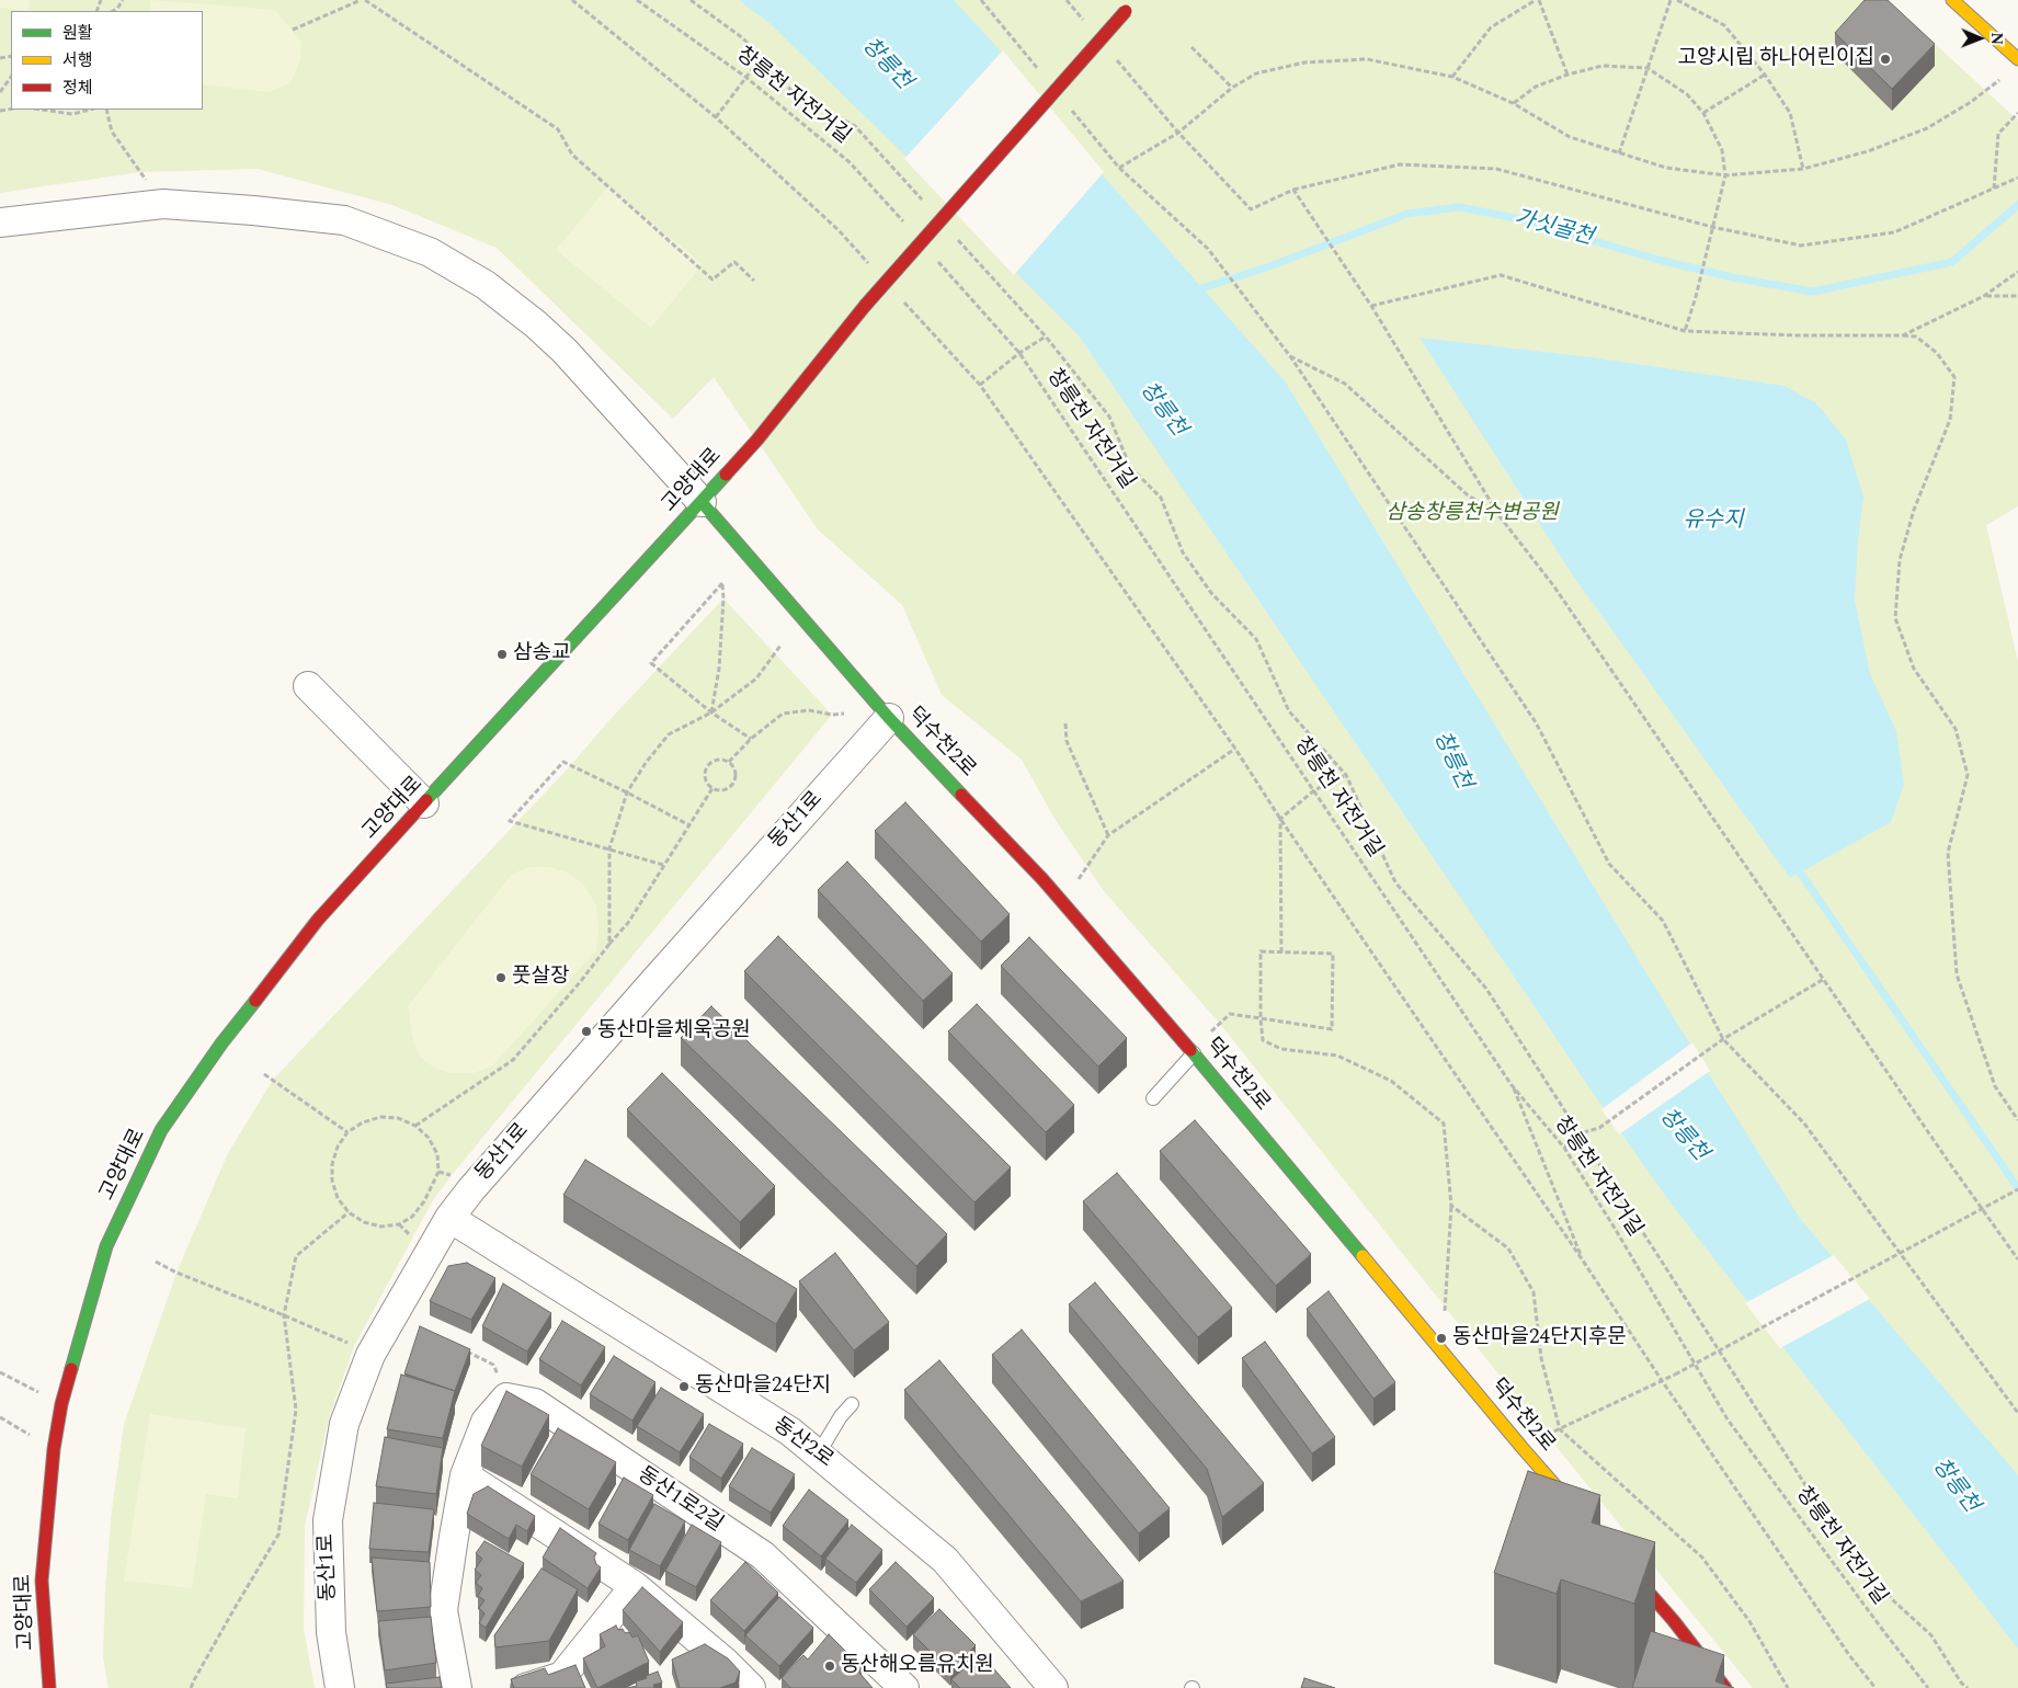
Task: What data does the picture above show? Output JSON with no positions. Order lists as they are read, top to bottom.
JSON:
{
  "streets": {
    "main road": ["고양대로", "덕수천2로"],
    "street": ["동산1로", "동산2로", "동산1로2길"],
    "path": ["창릉천 자전거길"]
  },
  "crossings": [
    ["고양대로", "덕수천2로"],
    ["덕수천2로", "동산1로"],
    ["동산1로", "동산2로"]
  ],
  "water": ["창릉천", "가싯골천", "유수지"],
  "parks": ["삼송창릉천수변공원"],
  "places": [
    "고양시립 하나어린이집",
    "삼송교",
    "풋살장",
    "동산마을체욱공원",
    "동산마을24단지후문",
    "동산마을24단지",
    "동산해오름유치원"
  ],
  "legend": ["원활", "서행", "정체"],
  "north": "right"
}
